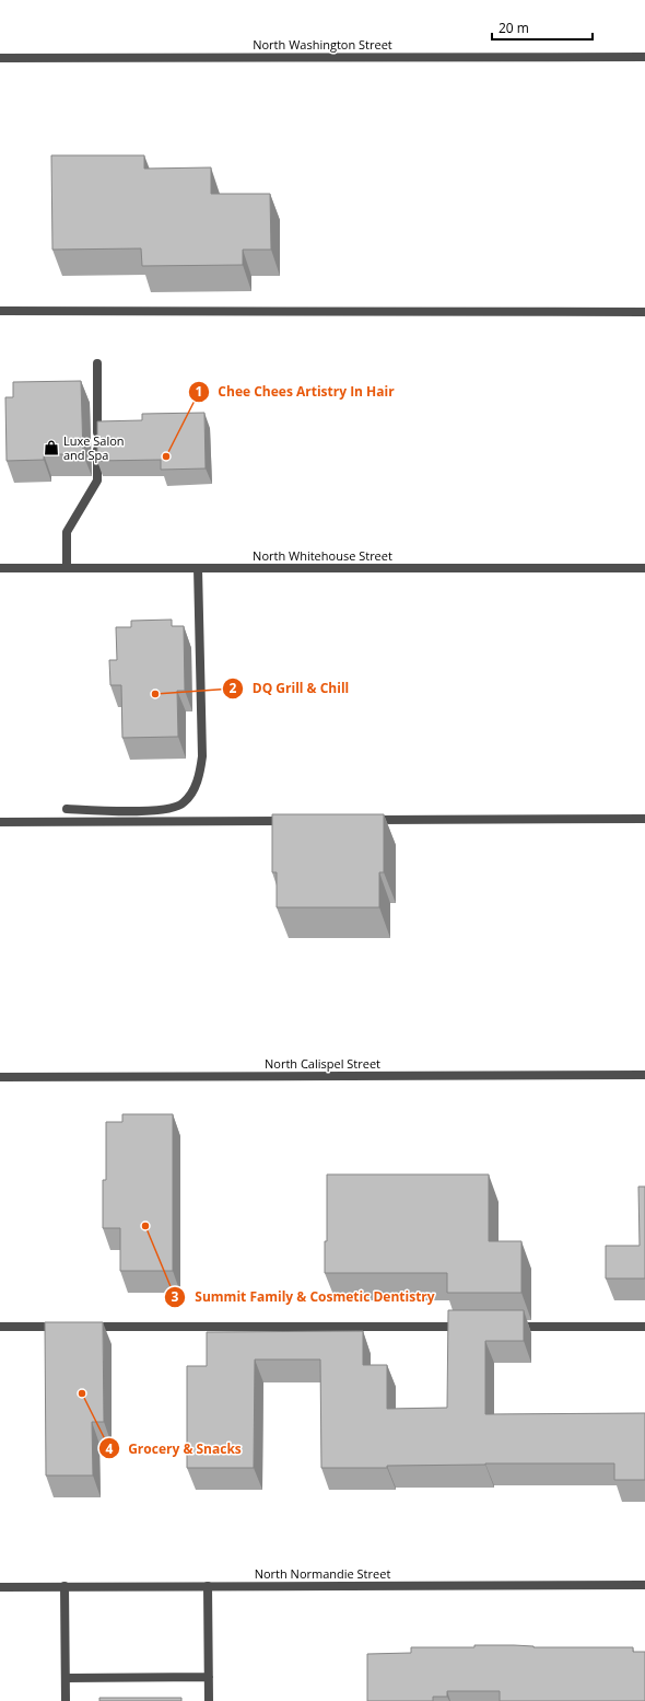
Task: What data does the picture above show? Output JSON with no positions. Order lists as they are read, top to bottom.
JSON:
{
  "streets": {
    "street": [
      "North Washington Street",
      "North Whitehouse Street",
      "North Calispel Street",
      "North Normandie Street"
    ]
  },
  "places": {
    "shop": ["Luxe Salon and Spa"],
    "other": [
      "Chee Chees Artistry In Hair",
      "DQ Grill & Chill",
      "Summit Family & Cosmetic Dentistry",
      "Grocery & Snacks"
    ]
  },
  "scale_bar": "20 m"
}
